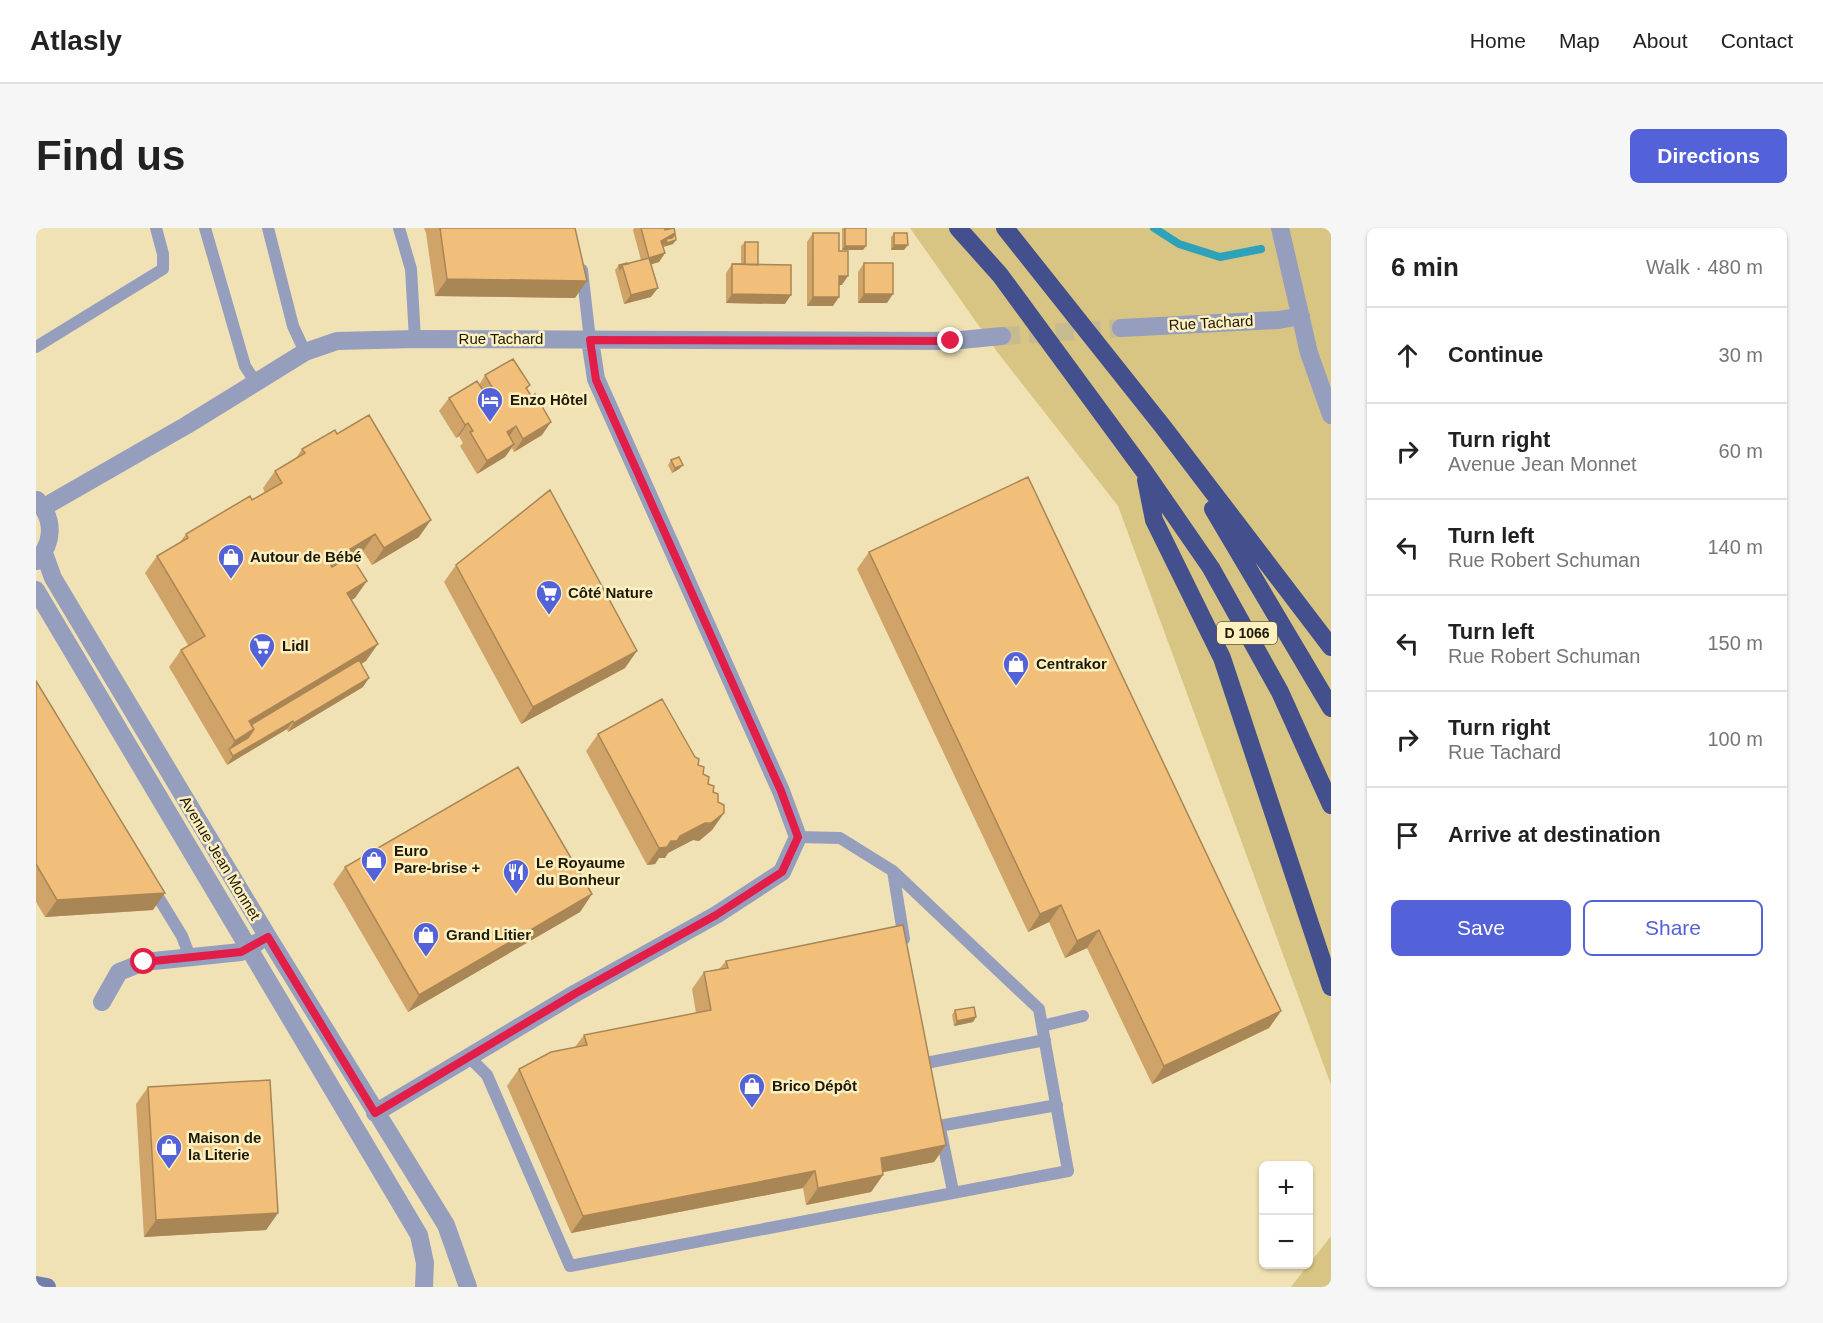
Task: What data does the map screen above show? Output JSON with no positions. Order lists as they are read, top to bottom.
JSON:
{
  "streets": {
    "highway": ["D 1066"],
    "street": ["Rue Tachard", "Avenue Jean Monnet"]
  },
  "places": {
    "hotel": ["Enzo Hôtel"],
    "shop": [
      "Autour de Bébé",
      "Centrakor",
      "Euro Pare-brise +",
      "Grand Litier",
      "Brico Dépôt",
      "Maison de la Literie"
    ],
    "supermarket": ["Côté Nature", "Lidl"],
    "restaurant": ["Le Royaume du Bonheur"]
  },
  "page": {
    "header": "Atlasly",
    "nav": [
      "Home",
      "Map",
      "About",
      "Contact"
    ],
    "buttons": [
      "Directions",
      ["Save", "Share"]
    ],
    "title": "Find us",
    "heading": ["6 min", "Walk · 480 m"],
    "list": [
      ["Continue", "30 m"],
      ["Turn right", "Avenue Jean Monnet", "60 m"],
      ["Turn left", "Rue Robert Schuman", "140 m"],
      ["Turn left", "Rue Robert Schuman", "150 m"],
      ["Turn right", "Rue Tachard", "100 m"],
      "Arrive at destination"
    ],
    "map_buttons": ["+", "−"]
  }
}
